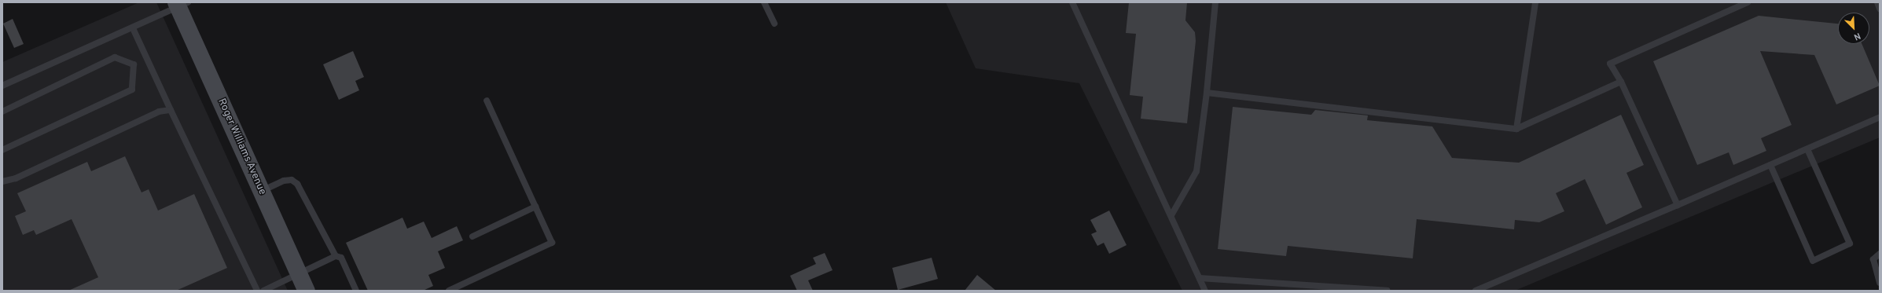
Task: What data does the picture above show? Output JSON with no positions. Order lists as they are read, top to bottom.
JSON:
{
  "streets": {
    "street": ["Roger Williams Avenue"]
  },
  "north": "bottom right"
}
